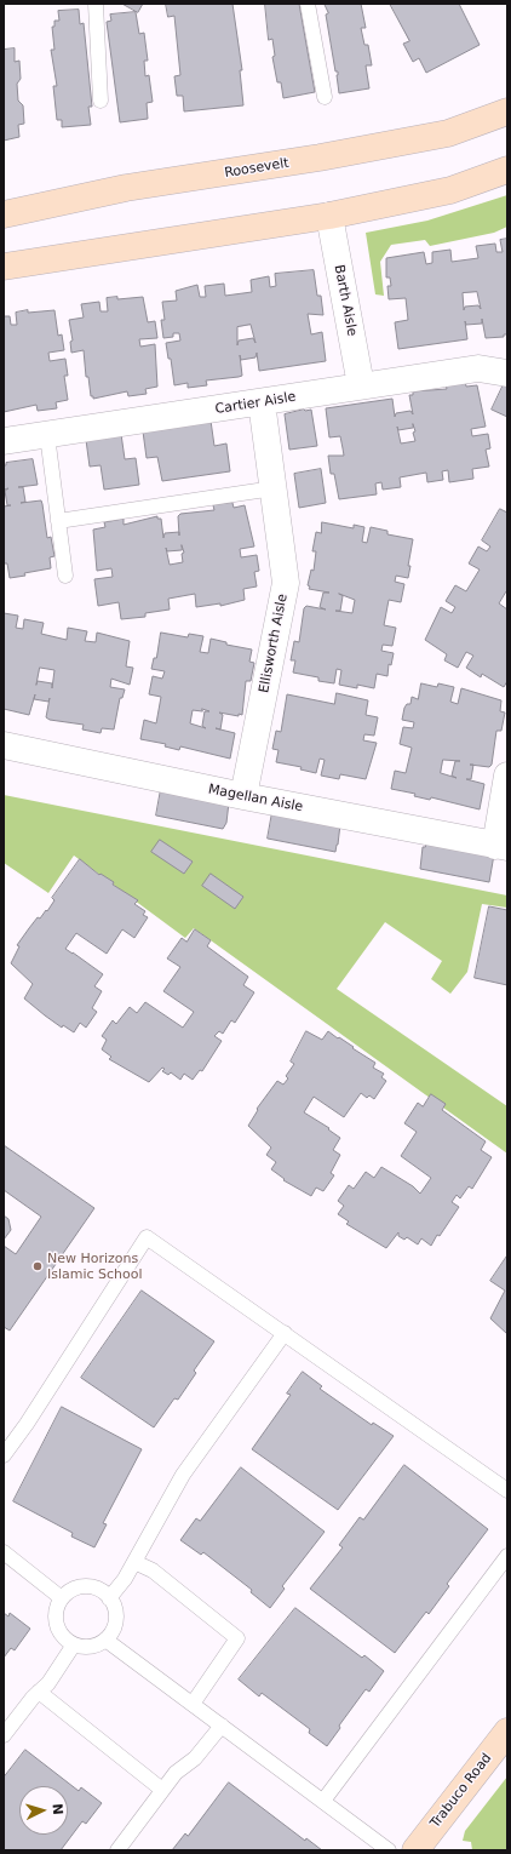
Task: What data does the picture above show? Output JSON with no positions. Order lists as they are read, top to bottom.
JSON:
{
  "streets": {
    "street": [
      "Roosevelt",
      "Barth Aisle",
      "Cartier Aisle",
      "Ellisworth Aisle",
      "Magellan Aisle",
      "Trabuco Road"
    ]
  },
  "crossings": [
    ["Barth Aisle", "Cartier Aisle"],
    ["Cartier Aisle", "Ellisworth Aisle"],
    ["Ellisworth Aisle", "Magellan Aisle"]
  ],
  "places": ["New Horizons Islamic School"],
  "north": "right"
}
